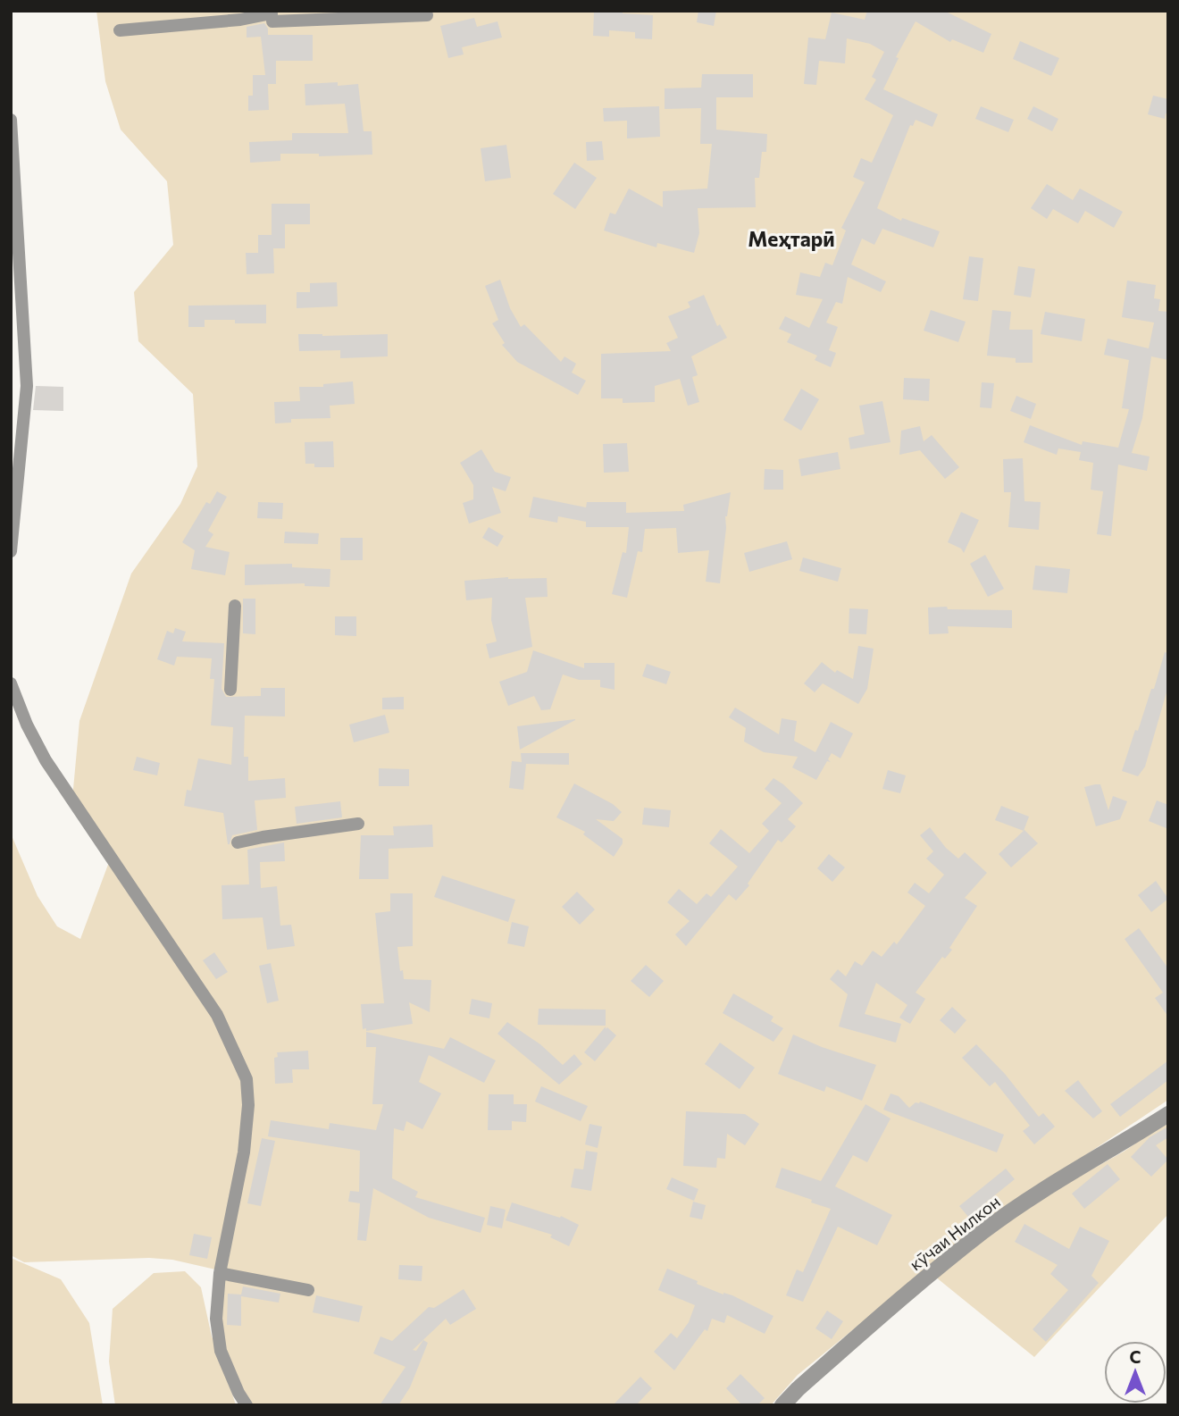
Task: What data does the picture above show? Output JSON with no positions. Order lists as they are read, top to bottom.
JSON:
{
  "streets": {
    "street": ["кӯчаи Нилкон"]
  },
  "districts": ["Меҳтарӣ"],
  "north": "top"
}
